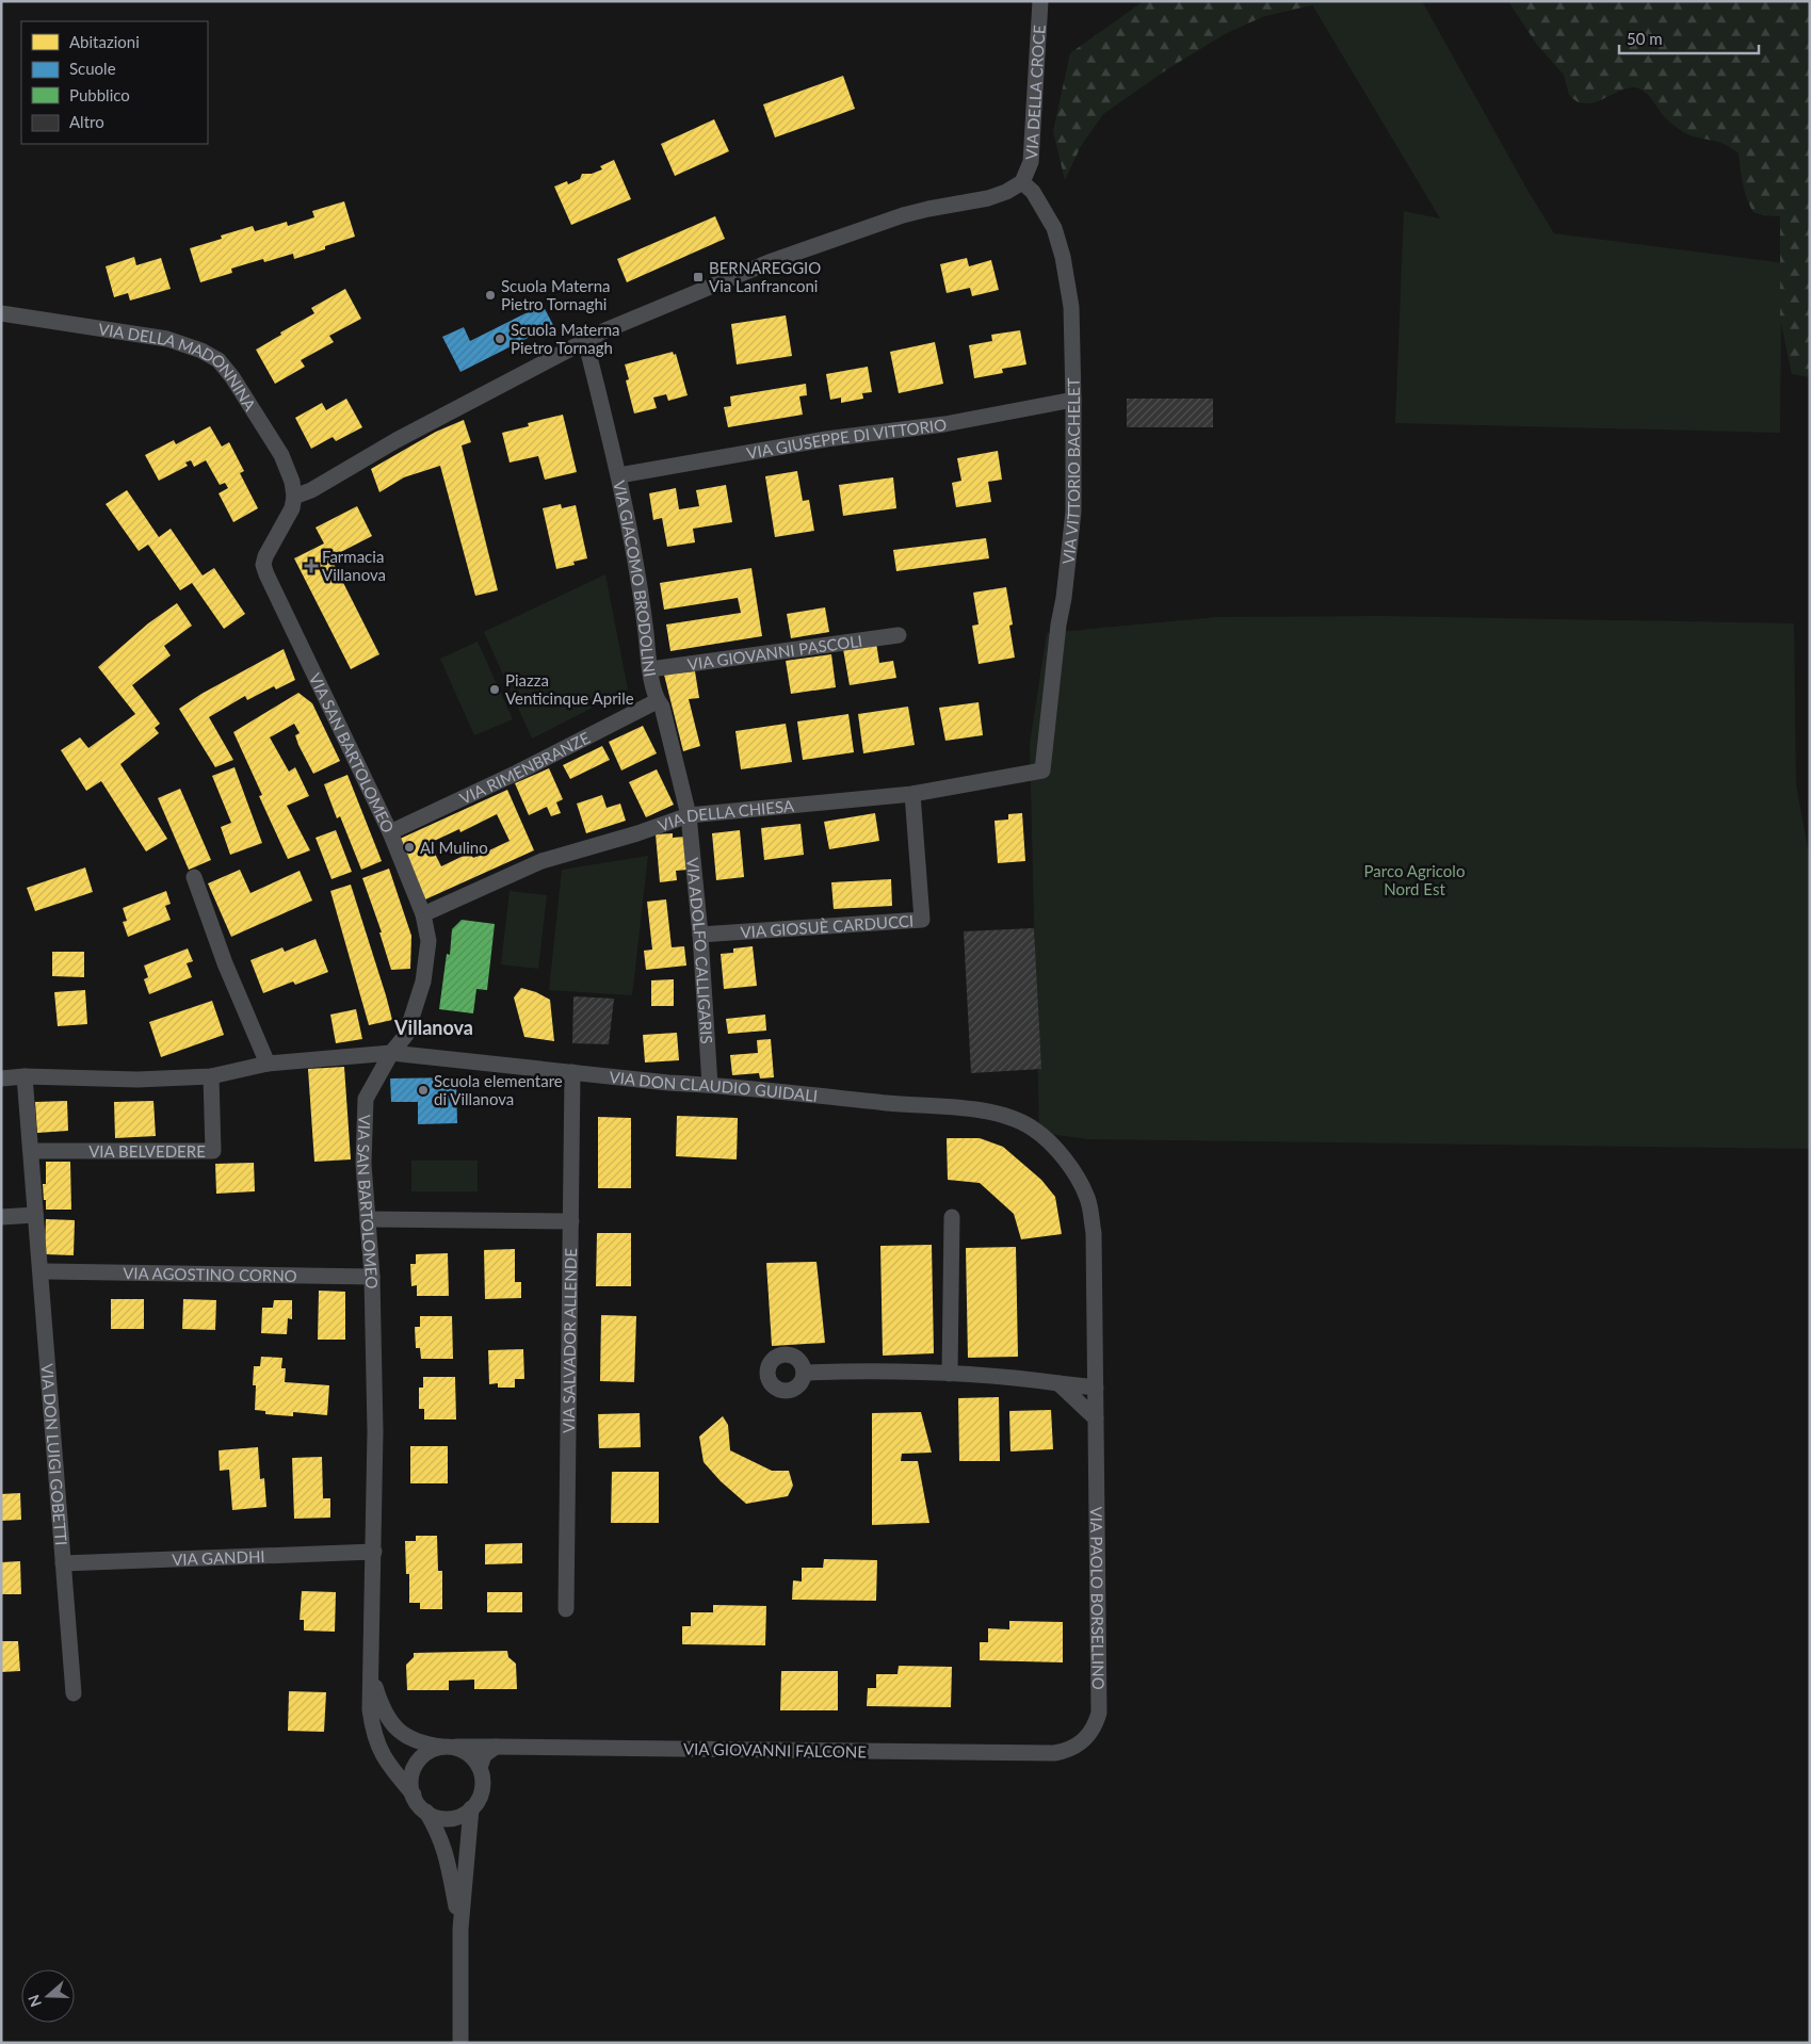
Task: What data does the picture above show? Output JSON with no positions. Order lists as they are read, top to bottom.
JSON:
{
  "streets": {
    "street": [
      "VIA DELLA CROCE",
      "VIA DELLA MADONNINA",
      "VIA GIUSEPPE DI VITTORIO",
      "VIA VITTORIO BACHELET",
      "VIA GIACOMO BRODOLINI",
      "VIA GIOVANNI PASCOLI",
      "VIA SAN BARTOLOMEO",
      "VIA RIMENBRANZE",
      "VIA DELLA CHIESA",
      "VIA GIOSUÈ CARDUCCI",
      "VIA ADOLFO CALLIGARIS",
      "VIA DON CLAUDIO GUIDALI",
      "VIA BELVEDERE",
      "VIA AGOSTINO CORNO",
      "VIA SALVADOR ALLENDE",
      "VIA DON LUIGI GOBETTI",
      "VIA GANDHI",
      "VIA PAOLO BORSELLINO",
      "VIA GIOVANNI FALCONE"
    ]
  },
  "crossings": [
    ["VIA DELLA CROCE", "VIA VITTORIO BACHELET"],
    ["VIA DELLA MADONNINA", "VIA SAN BARTOLOMEO"],
    ["VIA GIUSEPPE DI VITTORIO", "VIA VITTORIO BACHELET"],
    ["VIA GIUSEPPE DI VITTORIO", "VIA GIACOMO BRODOLINI"],
    ["VIA VITTORIO BACHELET", "VIA DELLA CHIESA"],
    ["VIA GIACOMO BRODOLINI", "VIA GIOVANNI PASCOLI"],
    ["VIA GIACOMO BRODOLINI", "VIA RIMENBRANZE"],
    ["VIA GIACOMO BRODOLINI", "VIA DELLA CHIESA"],
    ["VIA GIACOMO BRODOLINI", "VIA ADOLFO CALLIGARIS"],
    ["VIA SAN BARTOLOMEO", "VIA RIMENBRANZE"],
    ["VIA SAN BARTOLOMEO", "VIA DELLA CHIESA"],
    ["VIA SAN BARTOLOMEO", "VIA DON CLAUDIO GUIDALI"],
    ["VIA SAN BARTOLOMEO", "VIA AGOSTINO CORNO"],
    ["VIA SAN BARTOLOMEO", "VIA GANDHI"],
    ["VIA SAN BARTOLOMEO", "VIA GIOVANNI FALCONE"],
    ["VIA DELLA CHIESA", "VIA GIOSUÈ CARDUCCI"],
    ["VIA DELLA CHIESA", "VIA ADOLFO CALLIGARIS"],
    ["VIA GIOSUÈ CARDUCCI", "VIA ADOLFO CALLIGARIS"],
    ["VIA ADOLFO CALLIGARIS", "VIA DON CLAUDIO GUIDALI"],
    ["VIA DON CLAUDIO GUIDALI", "VIA SALVADOR ALLENDE"],
    ["VIA DON CLAUDIO GUIDALI", "VIA PAOLO BORSELLINO"],
    ["VIA DON LUIGI GOBETTI", "VIA GANDHI"],
    ["VIA PAOLO BORSELLINO", "VIA GIOVANNI FALCONE"]
  ],
  "districts": ["Villanova"],
  "parks": ["Parco Agricolo Nord Est"],
  "places": {
    "transit": ["BERNAREGGIO Via Lanfranconi"],
    "other": [
      "Scuola Materna Pietro Tornaghi",
      "Scuola Materna Pietro Tornagh",
      "Piazza Venticinque Aprile",
      "Al Mulino",
      "Scuola elementare di Villanova"
    ],
    "health": ["Farmacia Villanova"]
  },
  "legend": [
    "Abitazioni",
    "Scuole",
    "Pubblico",
    "Altro"
  ],
  "scale_bar": "50 m",
  "north": "left"
}
